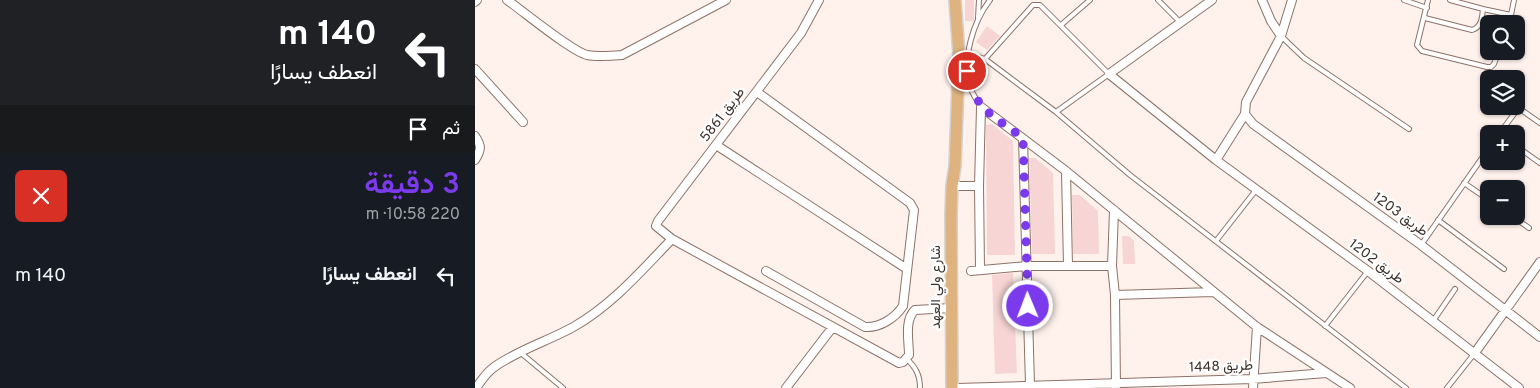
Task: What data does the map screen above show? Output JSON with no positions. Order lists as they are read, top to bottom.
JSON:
{
  "streets": {
    "main road": ["شارع ولي العهد"],
    "street": [
      "طريق 5861",
      "طريق 1203",
      "طريق 1202",
      "طريق 1448"
    ]
  },
  "page": {
    "turn": ["140 m", "انعطف يسارًا"],
    "map_buttons": ["+", "−"],
    "then": "ثم",
    "heading": ["3 دقيقة", "220 m · 10:58"],
    "list": [
      {
        "name": "انعطف يسارًا",
        "value": "140 m"
      }
    ]
  }
}
